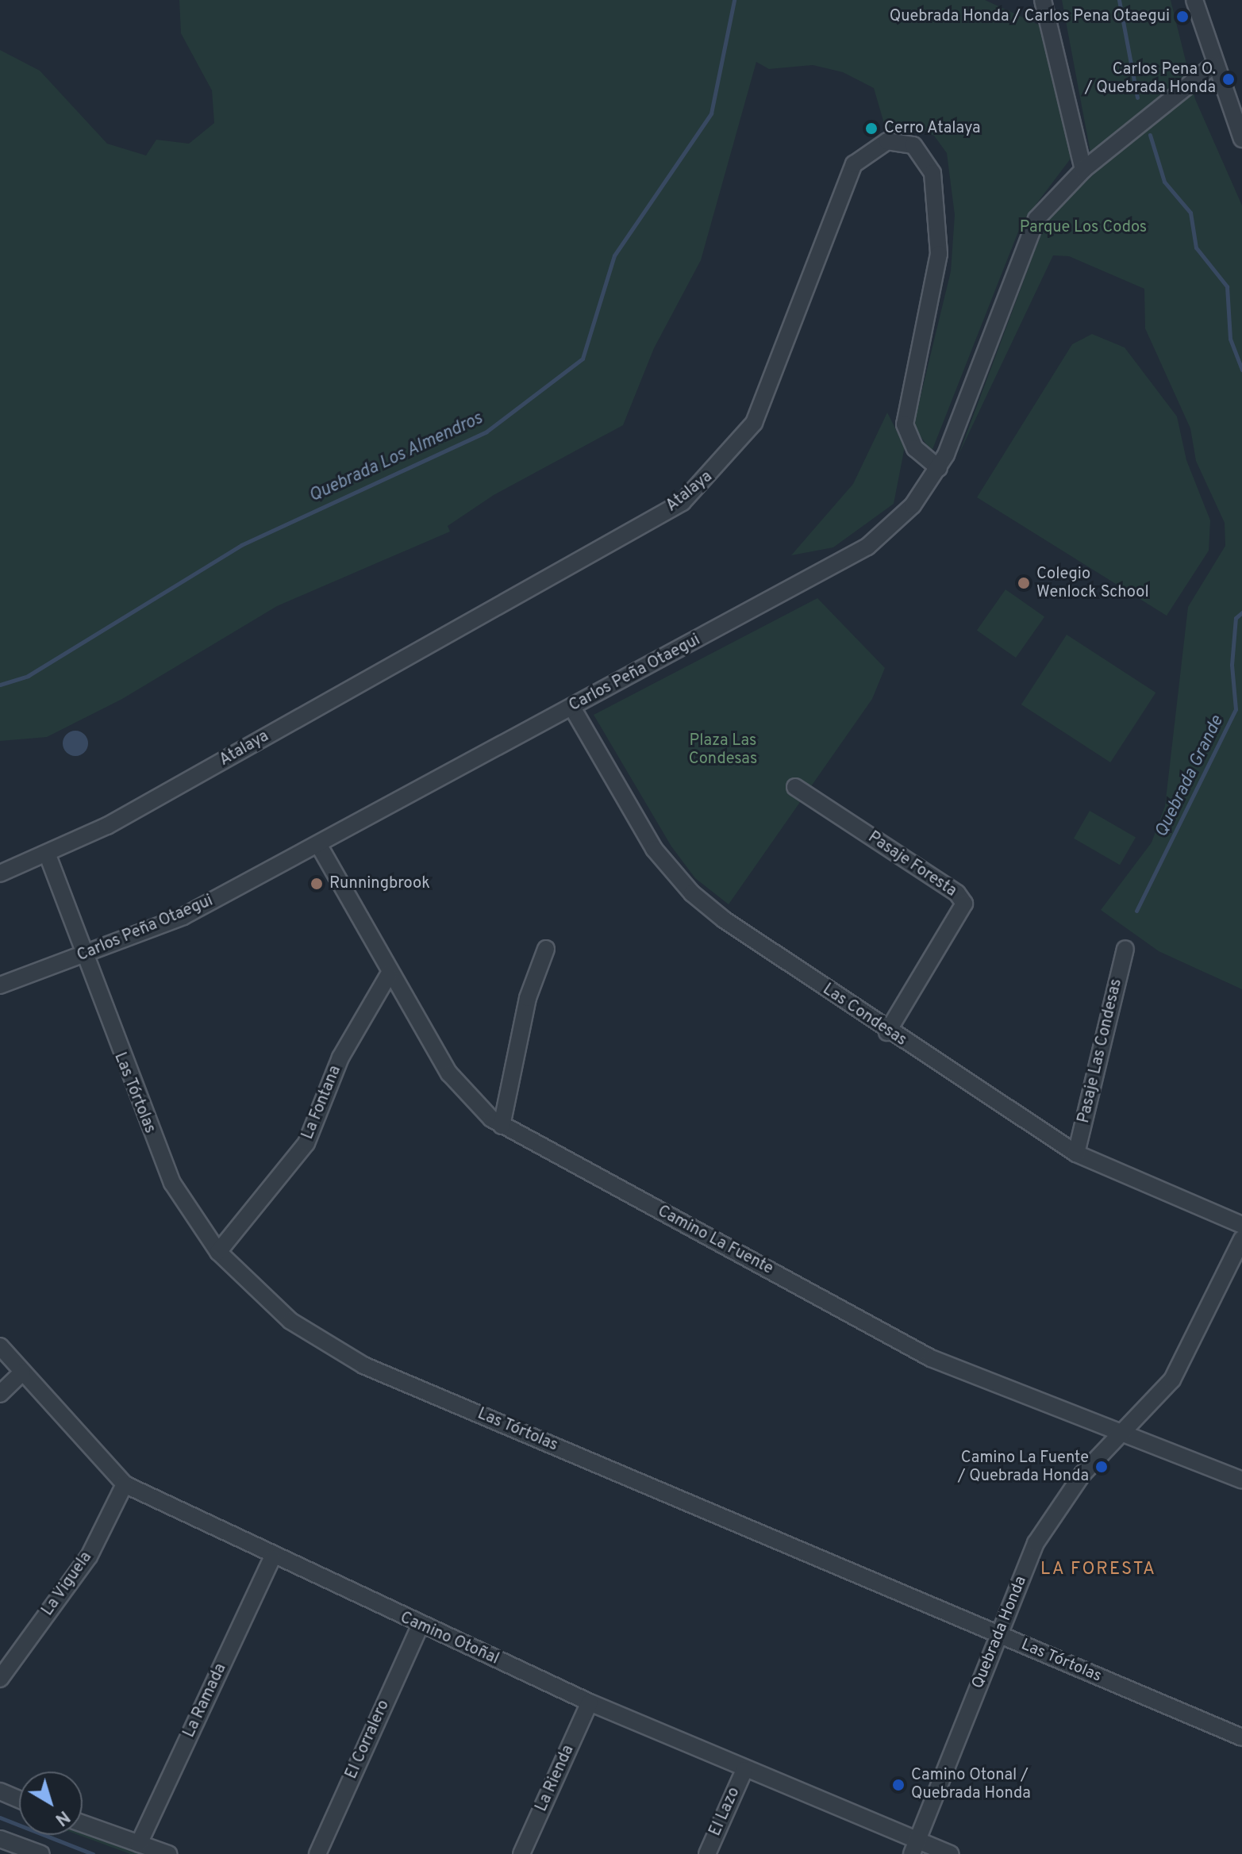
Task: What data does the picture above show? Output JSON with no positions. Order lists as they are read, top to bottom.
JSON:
{
  "streets": {
    "street": [
      "Atalaya",
      "Carlos Peña Otaegui",
      "Pasaje Foresta",
      "Las Condesas",
      "Pasaje Las Condesas",
      "Las Tórtolas",
      "La Fontana",
      "Camino La Fuente",
      "La Viguela",
      "Quebrada Honda",
      "Camino Otoñal",
      "La Ramada",
      "El Corralero",
      "La Rienda",
      "El Lazo"
    ]
  },
  "crossings": [
    ["Atalaya", "Carlos Peña Otaegui"],
    ["Atalaya", "Las Tórtolas"],
    ["Carlos Peña Otaegui", "Las Condesas"],
    ["Carlos Peña Otaegui", "Las Tórtolas"],
    ["Carlos Peña Otaegui", "Camino La Fuente"],
    ["Pasaje Foresta", "Las Condesas"],
    ["Las Condesas", "Pasaje Las Condesas"],
    ["Las Tórtolas", "La Fontana"],
    ["Las Tórtolas", "Quebrada Honda"],
    ["La Fontana", "Camino La Fuente"],
    ["Camino La Fuente", "Quebrada Honda"],
    ["La Viguela", "Camino Otoñal"],
    ["Quebrada Honda", "Camino Otoñal"],
    ["Camino Otoñal", "La Ramada"],
    ["Camino Otoñal", "El Corralero"],
    ["Camino Otoñal", "La Rienda"],
    ["Camino Otoñal", "El Lazo"]
  ],
  "districts": ["LA FORESTA"],
  "water": ["Quebrada Los Almendros", "Quebrada Grande"],
  "parks": ["Parque Los Codos", "Plaza Las Condesas"],
  "places": [
    "Quebrada Honda / Carlos Pena Otaegui",
    "Carlos Pena O. / Quebrada Honda",
    "Cerro Atalaya",
    "Colegio Wenlock School",
    "Runningbrook",
    "Camino La Fuente / Quebrada Honda",
    "Camino Otonal / Quebrada Honda"
  ],
  "north": "bottom right"
}
